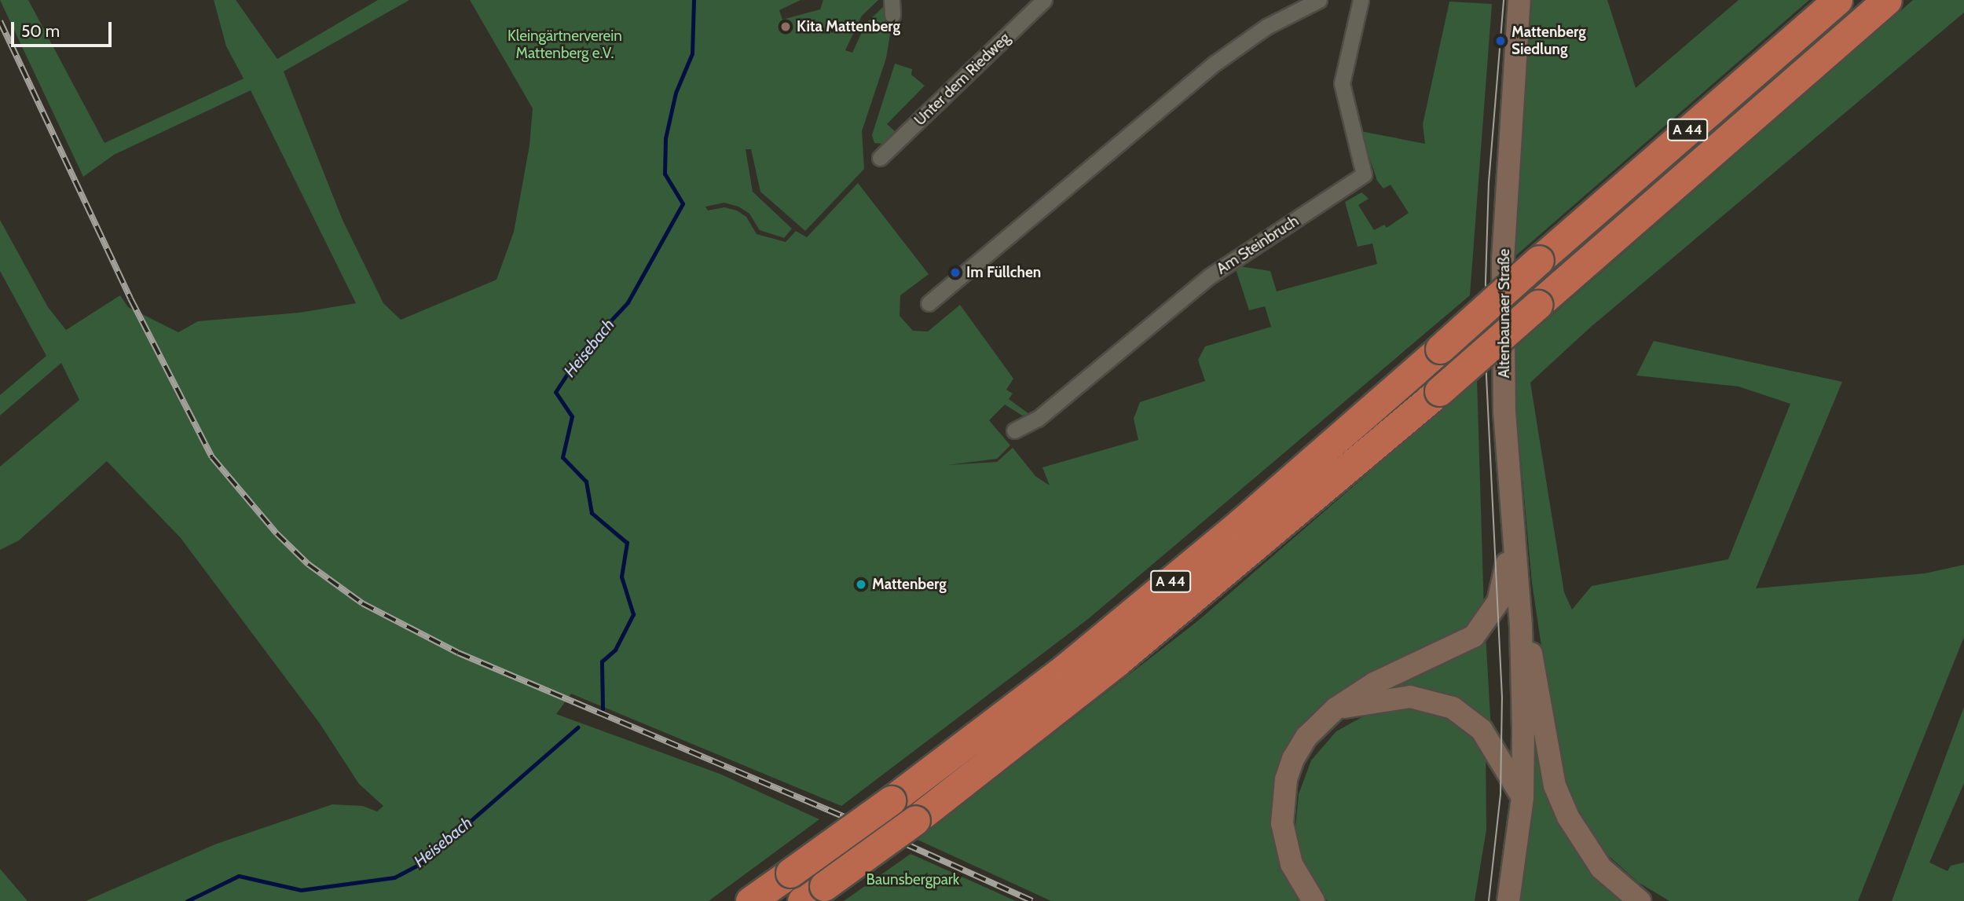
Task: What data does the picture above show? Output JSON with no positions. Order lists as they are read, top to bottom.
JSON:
{
  "streets": {
    "highway": ["A 44"],
    "main road": ["Altenbaunaer Straße"],
    "street": ["Unter dem Riedweg", "Am Steinbruch"]
  },
  "water": ["Heisebach"],
  "parks": ["Kleingärtnerverein Mattenberg e.V.", "Baunsbergpark"],
  "places": [
    "Kita Mattenberg",
    "Mattenberg Siedlung",
    "Im Füllchen",
    "Mattenberg"
  ],
  "scale_bar": "50 m"
}
